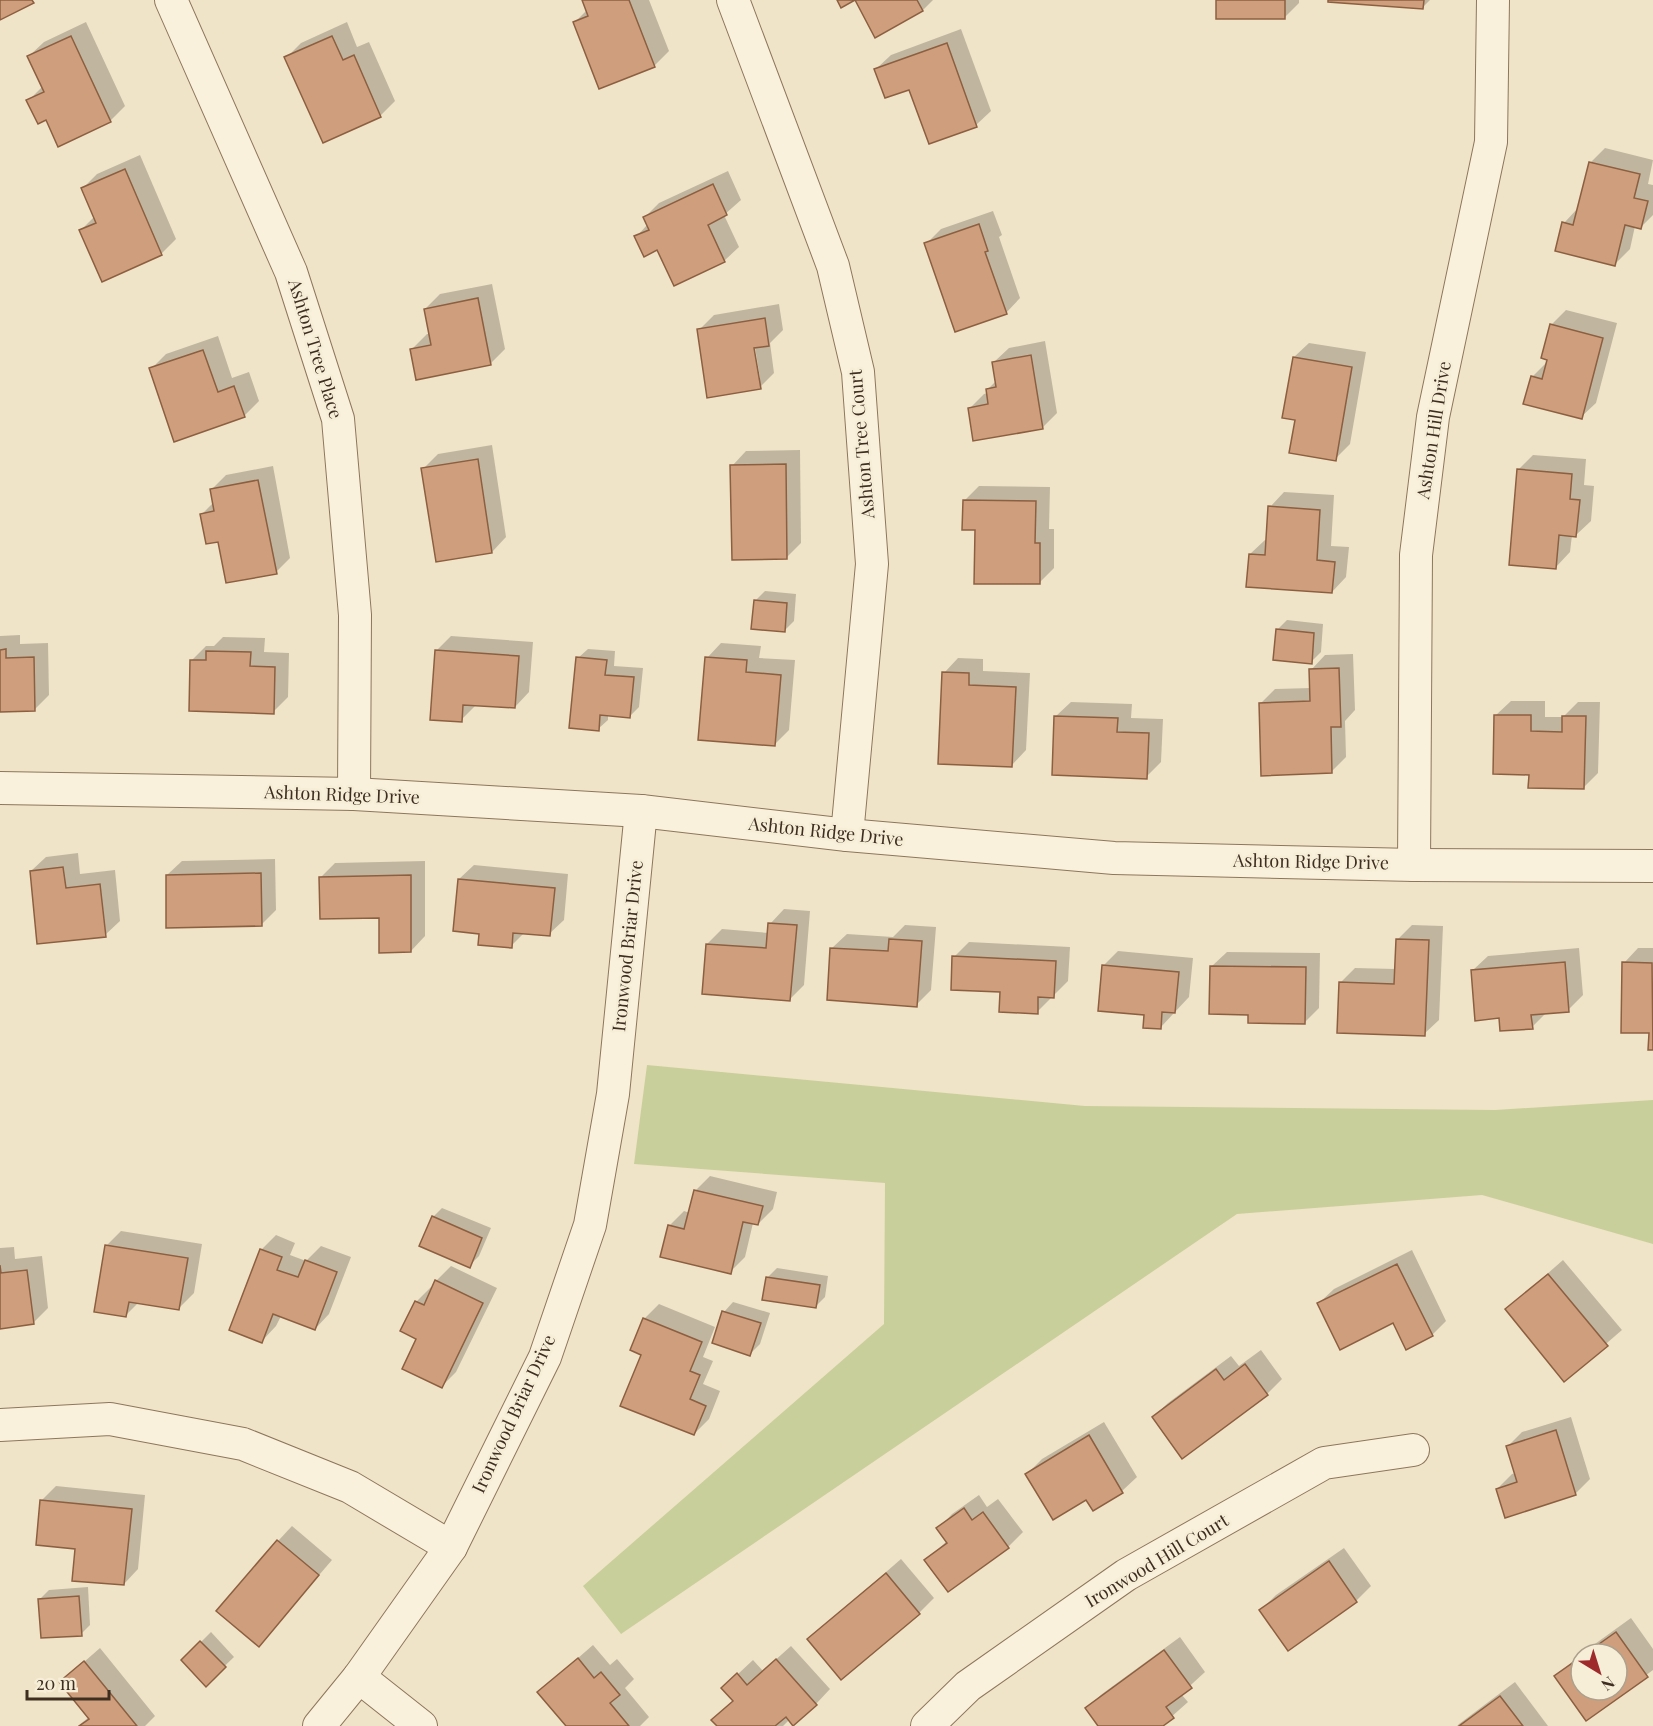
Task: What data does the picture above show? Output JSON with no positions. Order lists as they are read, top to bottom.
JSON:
{
  "streets": {
    "street": [
      "Ashton Tree Place",
      "Ashton Hill Drive",
      "Ashton Tree Court",
      "Ashton Ridge Drive",
      "Ironwood Briar Drive",
      "Ironwood Hill Court"
    ]
  },
  "crossings": [
    ["Ashton Tree Place", "Ashton Ridge Drive"],
    ["Ashton Hill Drive", "Ashton Ridge Drive"],
    ["Ashton Tree Court", "Ashton Ridge Drive"],
    ["Ashton Ridge Drive", "Ironwood Briar Drive"]
  ],
  "scale_bar": "20 m",
  "north": "bottom right"
}
